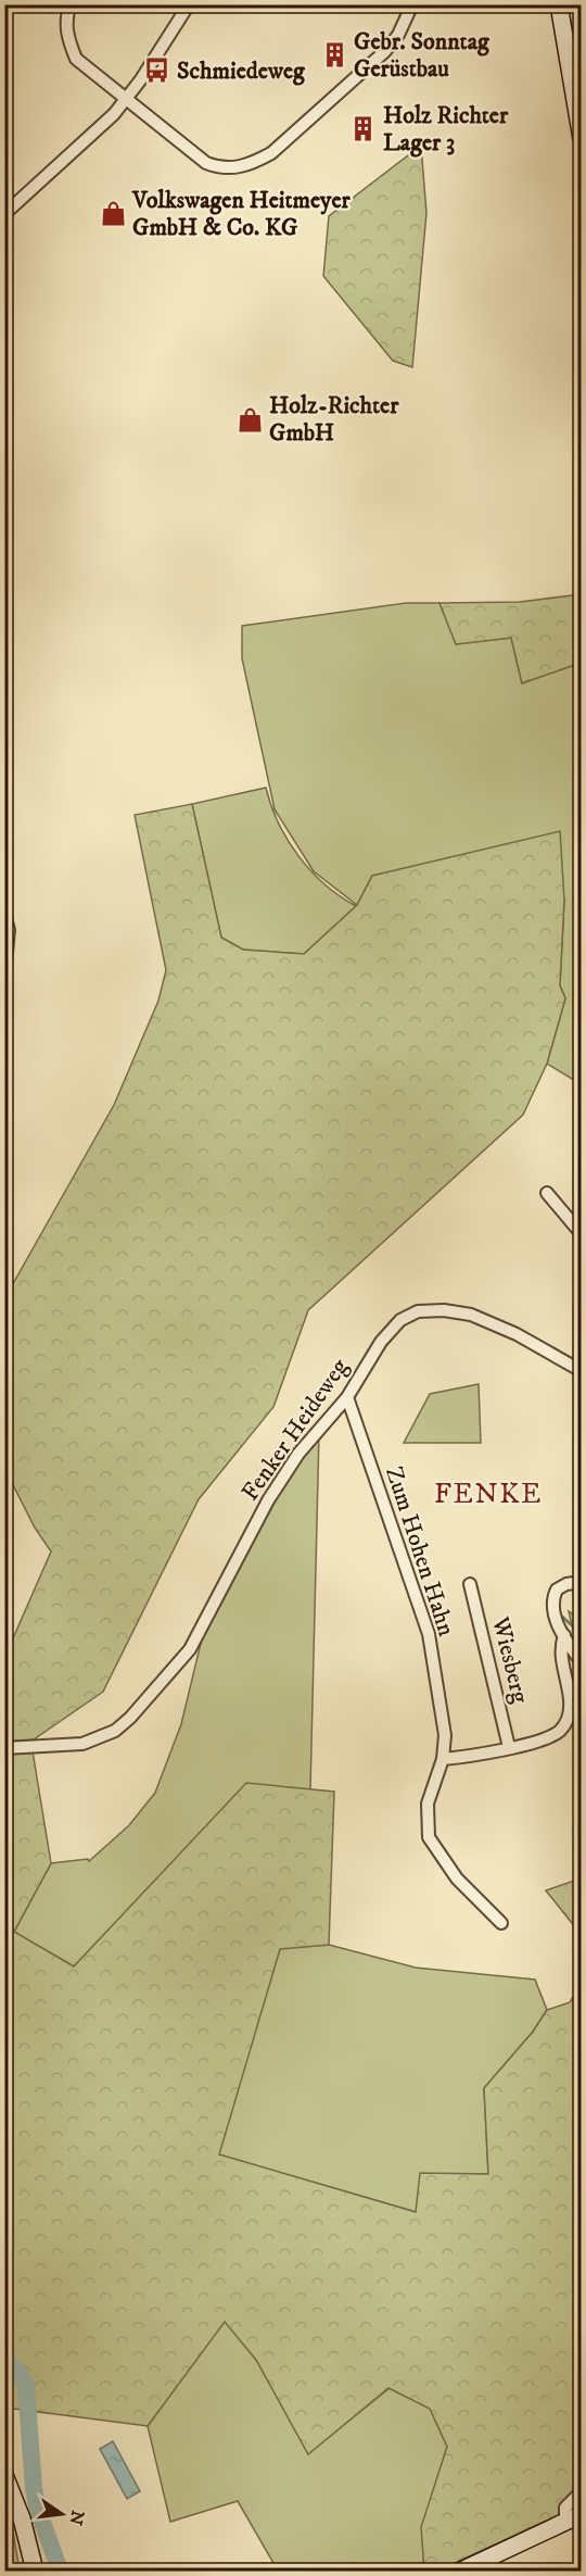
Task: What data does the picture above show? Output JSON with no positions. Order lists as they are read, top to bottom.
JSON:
{
  "streets": {
    "street": ["Fenker Heideweg", "Zum Hohen Hahn", "Wiesberg"]
  },
  "crossings": [
    ["Fenker Heideweg", "Zum Hohen Hahn"]
  ],
  "districts": ["FENKE"],
  "places": {
    "building": ["Gebr. Sonntag Gerüstbau", "Holz Richter Lager 3"],
    "bus stop": ["Schmiedeweg"],
    "shop": ["Volkswagen Heitmeyer GmbH & Co. KG", "Holz-Richter GmbH"]
  },
  "north": "right"
}
